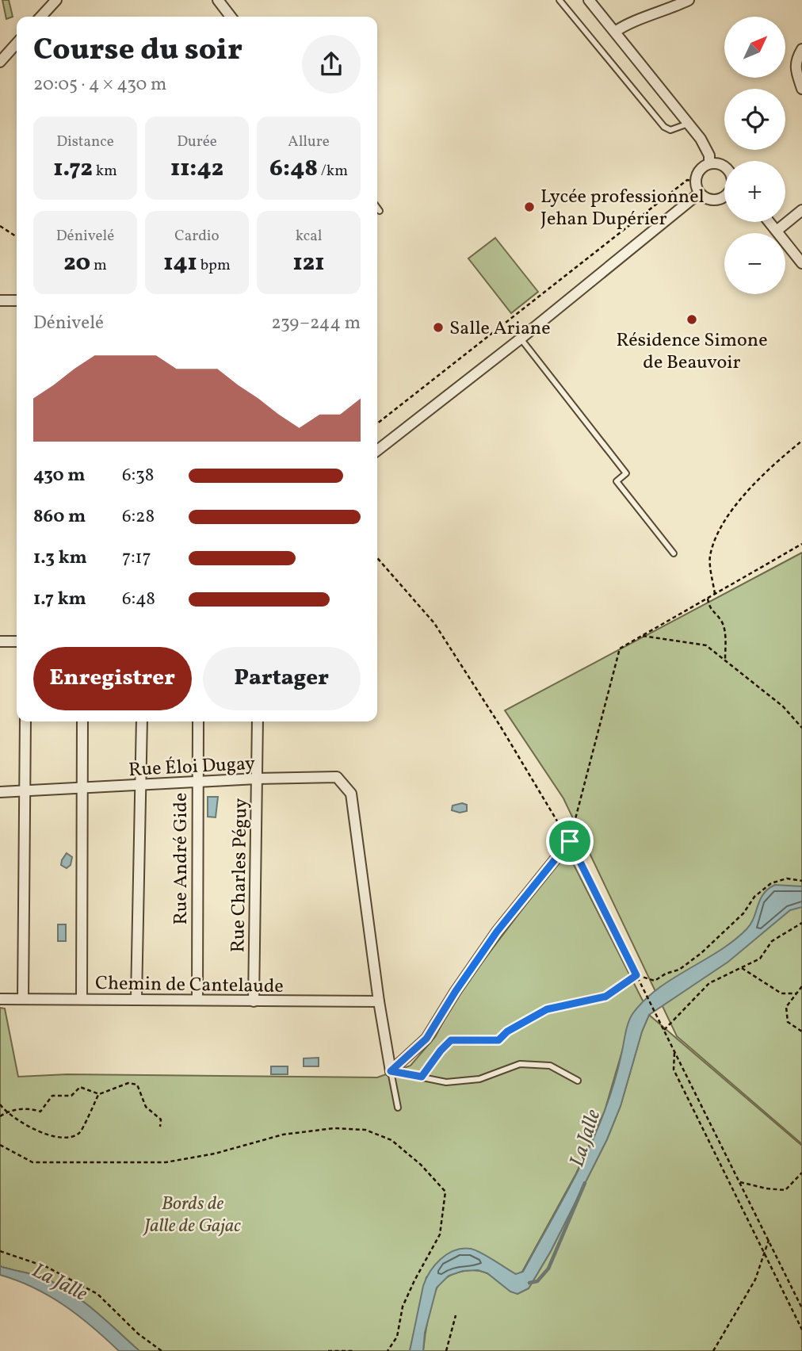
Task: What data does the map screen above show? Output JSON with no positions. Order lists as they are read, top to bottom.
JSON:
{
  "streets": {
    "street": [
      "Rue Éloi Dugay",
      "Rue André Gide",
      "Rue Charles Péguy",
      "Chemin de Cantelaude"
    ]
  },
  "crossings": [
    ["Rue Éloi Dugay", "Rue André Gide"],
    ["Rue Éloi Dugay", "Rue Charles Péguy"],
    ["Rue Éloi Dugay", "Chemin de Cantelaude"],
    ["Rue André Gide", "Chemin de Cantelaude"],
    ["Rue Charles Péguy", "Chemin de Cantelaude"]
  ],
  "water": ["La Jalle"],
  "parks": ["Bords de Jalle de Gajac"],
  "places": ["Lycée professionnel Jehan Dupérier", "Résidence Simone de Beauvoir", "Salle Ariane"],
  "north": "top right",
  "page": {
    "map_buttons": ["+", "−"],
    "heading": ["Course du soir", "20:05 · 4 × 430 m"],
    "stats": [
      ["Distance", "1.72 km"],
      ["Durée", "11:42"],
      ["Allure", "6:48 /km"],
      ["Dénivelé", "20 m"],
      ["Cardio", "141 bpm"],
      ["kcal", "121"]
    ],
    "chart": ["Dénivelé", "239–244 m"],
    "list": [
      {
        "name": "430 m",
        "note": "6:38"
      },
      {
        "name": "860 m",
        "note": "6:28"
      },
      {
        "name": "1.3 km",
        "note": "7:17"
      },
      {
        "name": "1.7 km",
        "note": "6:48"
      }
    ],
    "buttons": ["Enregistrer", "Partager"]
  }
}
